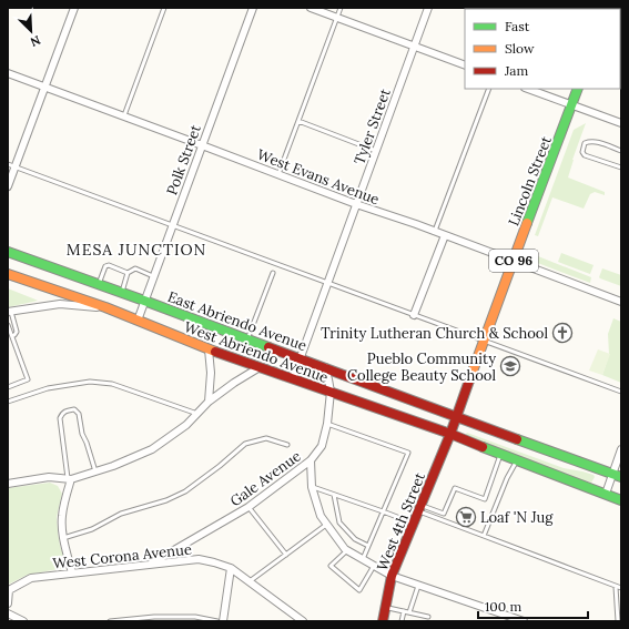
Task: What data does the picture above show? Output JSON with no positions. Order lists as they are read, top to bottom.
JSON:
{
  "streets": {
    "main road": [
      "Lincoln Street",
      "CO 96",
      "East Abriendo Avenue",
      "West Abriendo Avenue",
      "West 4th Street"
    ],
    "street": [
      "Tyler Street",
      "Polk Street",
      "West Evans Avenue",
      "Gale Avenue",
      "West Corona Avenue"
    ]
  },
  "crossings": [
    ["Tyler Street", "West Evans Avenue"],
    ["Tyler Street", "East Abriendo Avenue"],
    ["Tyler Street", "West Abriendo Avenue"],
    ["Polk Street", "West Evans Avenue"],
    ["Polk Street", "East Abriendo Avenue"],
    ["Polk Street", "West Abriendo Avenue"],
    ["West Evans Avenue", "Lincoln Street"],
    ["Lincoln Street", "East Abriendo Avenue"],
    ["Lincoln Street", "West Abriendo Avenue"],
    ["Lincoln Street", "West 4th Street"],
    ["East Abriendo Avenue", "Gale Avenue"],
    ["West Abriendo Avenue", "Gale Avenue"],
    ["West Abriendo Avenue", "West 4th Street"],
    ["Gale Avenue", "West Corona Avenue"]
  ],
  "districts": ["MESA JUNCTION"],
  "places": {
    "church": ["Trinity Lutheran Church & School"],
    "school or university": ["Pueblo Community College Beauty School"],
    "supermarket": ["Loaf 'N Jug"]
  },
  "legend": ["Fast", "Slow", "Jam"],
  "scale_bar": "100 m",
  "north": "bottom right"
}
